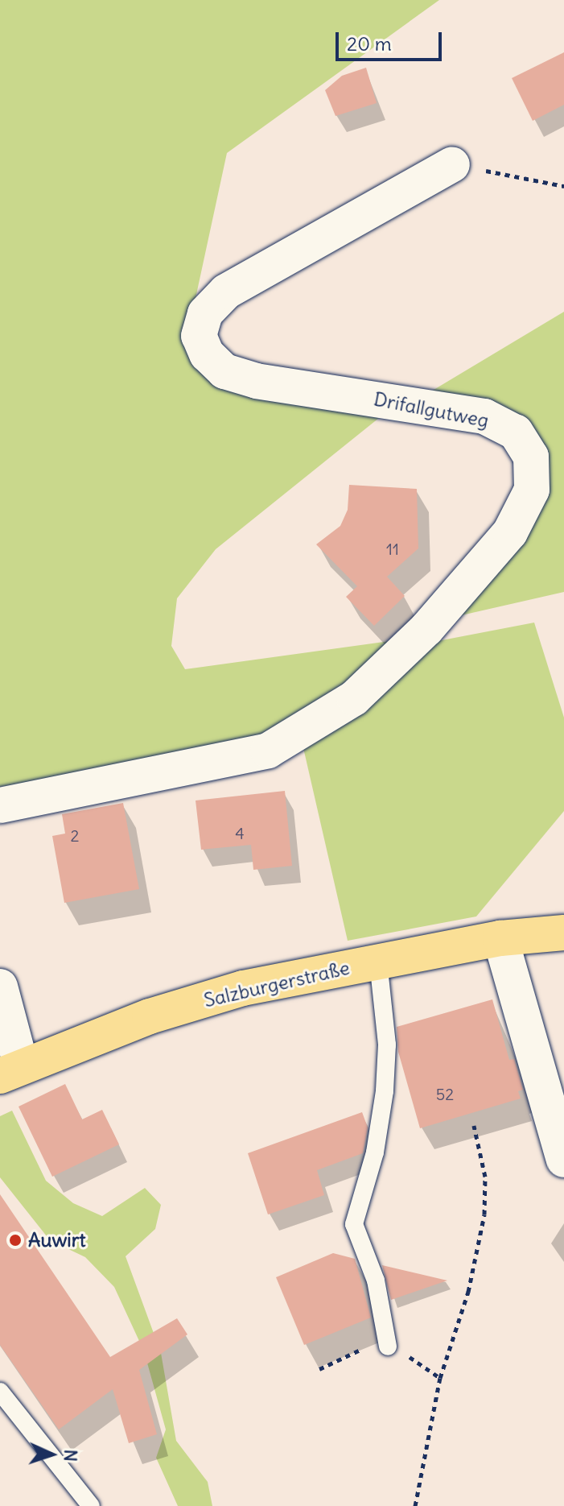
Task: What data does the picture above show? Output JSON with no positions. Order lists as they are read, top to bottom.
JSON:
{
  "streets": {
    "main road": ["Salzburgerstraße"],
    "street": ["Drifallgutweg"]
  },
  "places": ["Auwirt"],
  "house_numbers": [
    "11",
    "4",
    "2",
    "52"
  ],
  "scale_bar": "20 m",
  "north": "right"
}
